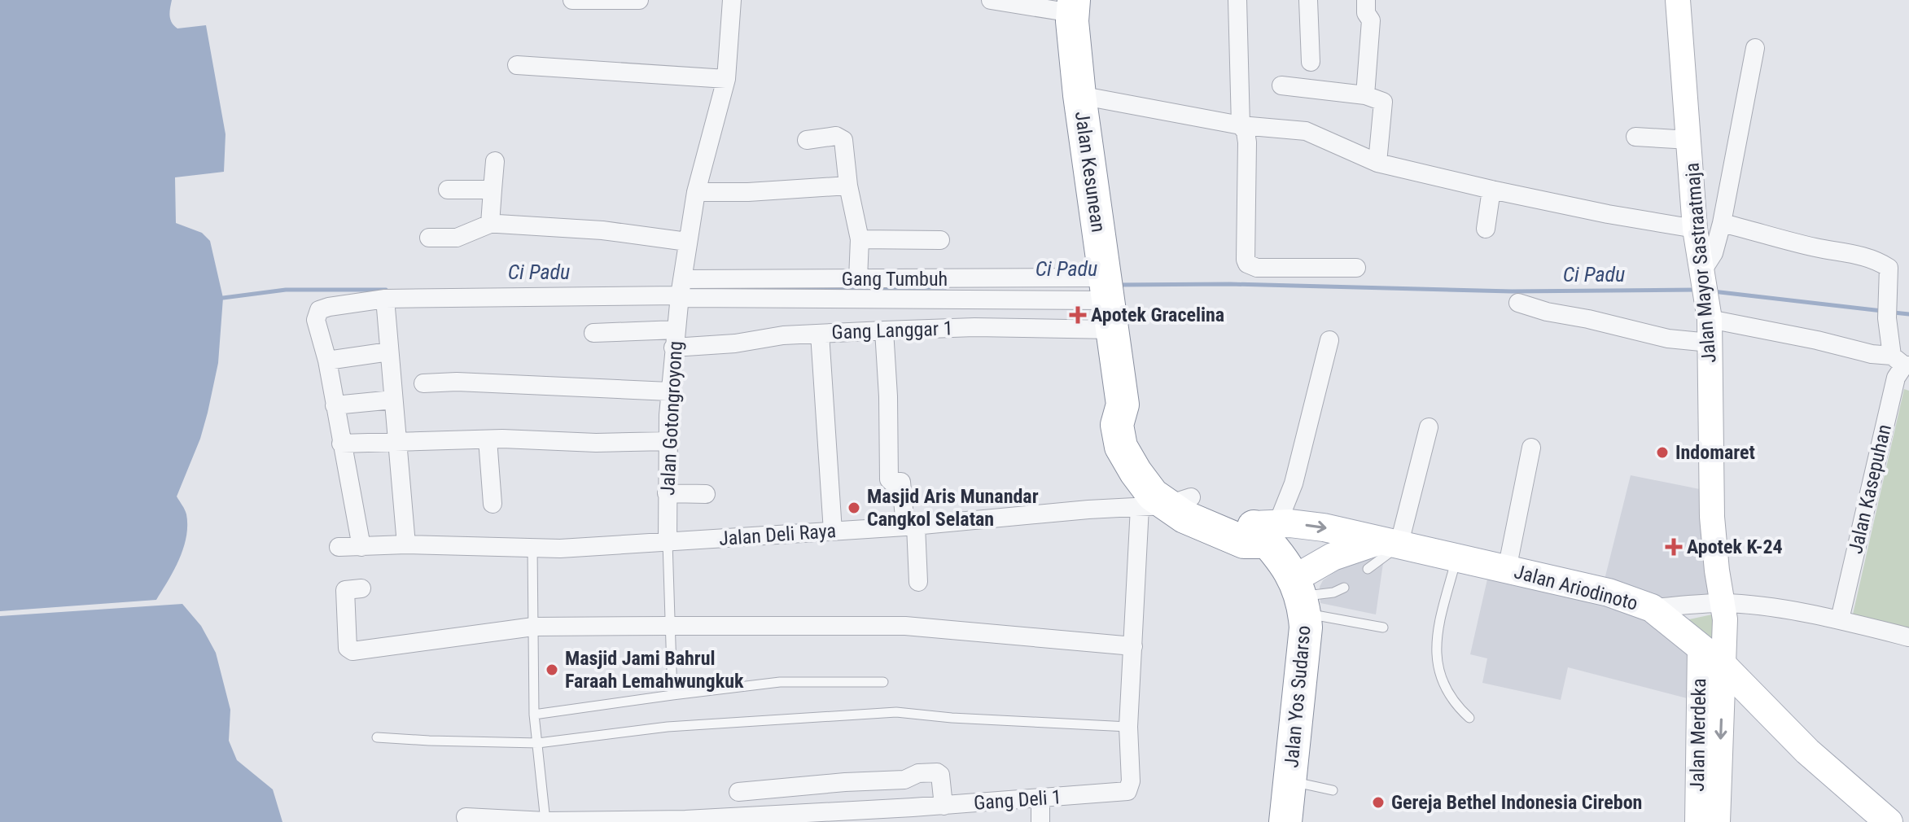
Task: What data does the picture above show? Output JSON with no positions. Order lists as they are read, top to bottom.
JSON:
{
  "streets": {
    "highway": ["Jalan Kesunean", "Jalan Yos Sudarso"],
    "main road": ["Jalan Ariodinoto"],
    "street": [
      "Jalan Mayor Sastraatmaja",
      "Gang Tumbuh",
      "Gang Langgar 1",
      "Jalan Gotongroyong",
      "Jalan Kasepuhan",
      "Jalan Deli Raya",
      "Jalan Merdeka",
      "Gang Deli 1"
    ]
  },
  "crossings": [
    ["Jalan Kesunean", "Gang Tumbuh"],
    ["Jalan Kesunean", "Gang Langgar 1"],
    ["Jalan Mayor Sastraatmaja", "Jalan Ariodinoto"],
    ["Jalan Mayor Sastraatmaja", "Jalan Merdeka"],
    ["Gang Tumbuh", "Gang Langgar 1"],
    ["Gang Tumbuh", "Jalan Gotongroyong"],
    ["Gang Langgar 1", "Jalan Gotongroyong"],
    ["Jalan Gotongroyong", "Jalan Deli Raya"],
    ["Jalan Deli Raya", "Gang Deli 1"],
    ["Jalan Ariodinoto", "Jalan Merdeka"]
  ],
  "water": ["Ci Padu"],
  "places": {
    "health": ["Apotek Gracelina", "Apotek K-24"],
    "other": [
      "Indomaret",
      "Masjid Aris Munandar Cangkol Selatan",
      "Masjid Jami Bahrul Faraah Lemahwungkuk",
      "Gereja Bethel Indonesia Cirebon"
    ]
  }
}
